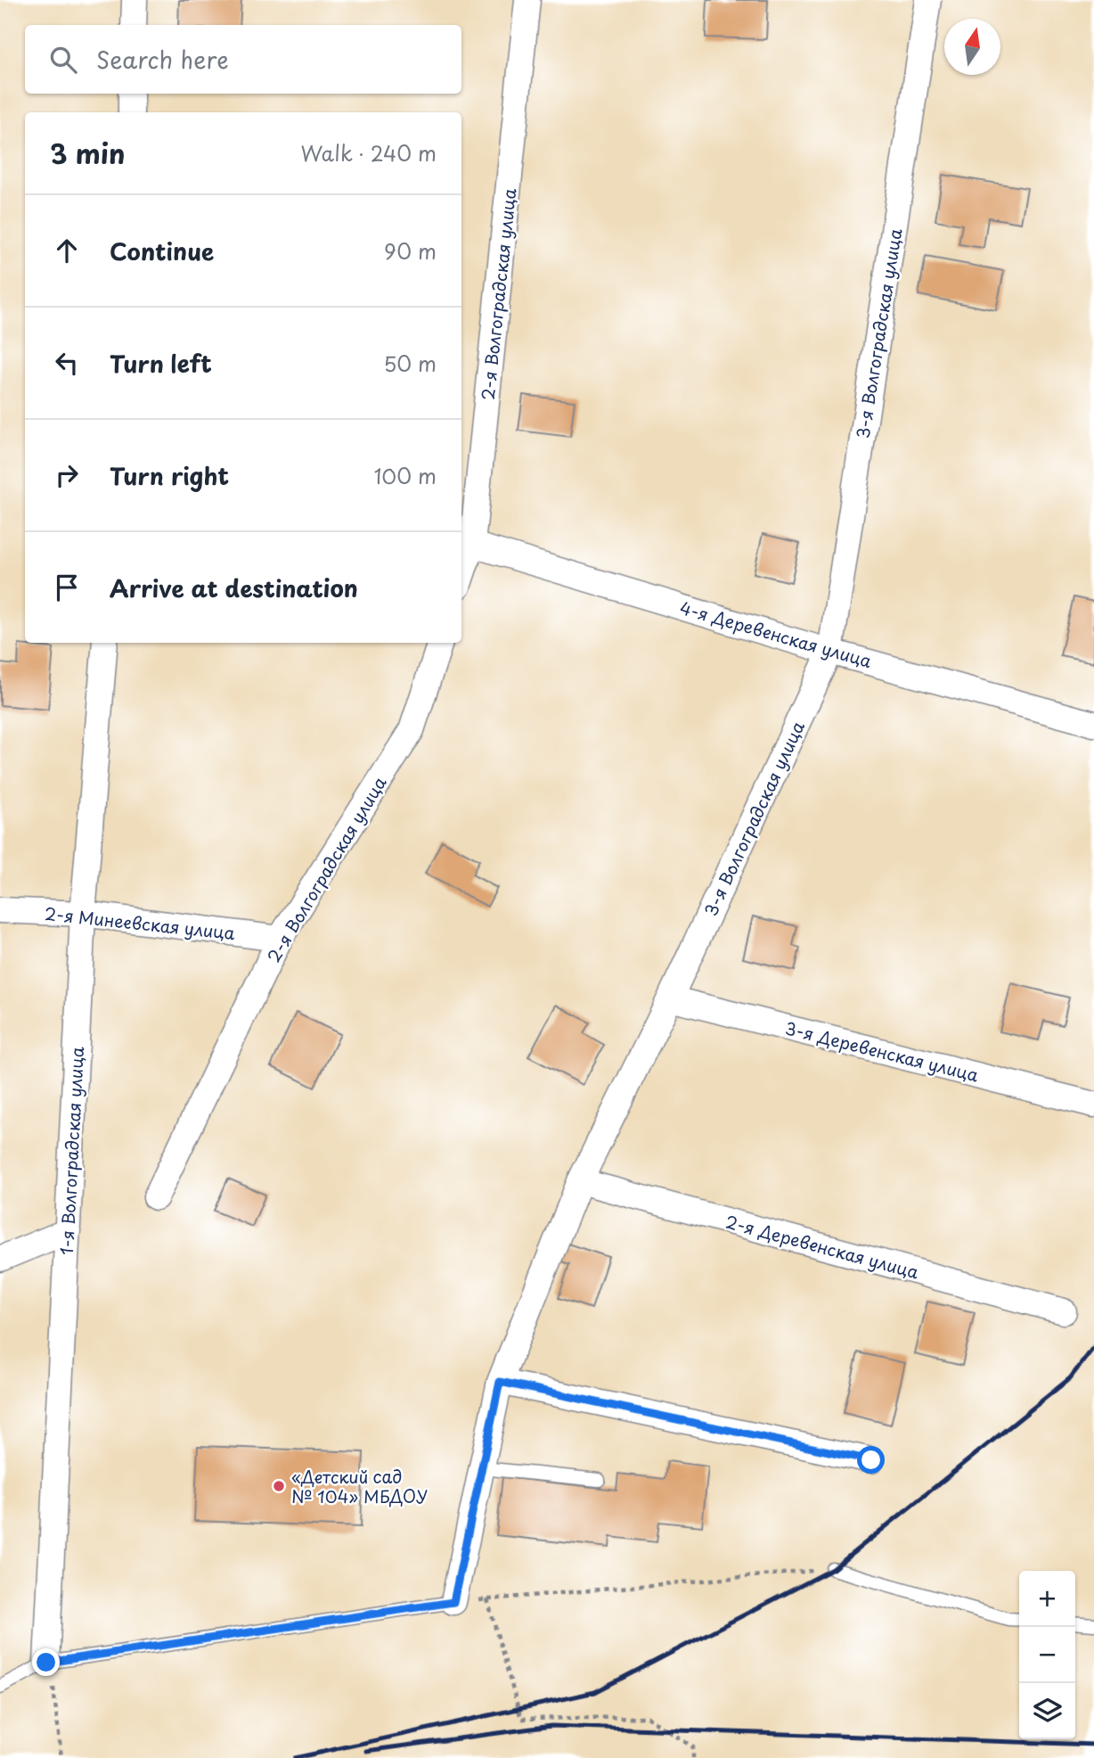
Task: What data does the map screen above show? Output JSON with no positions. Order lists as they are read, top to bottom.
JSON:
{
  "streets": {
    "street": [
      "2-я Волгоградская улица",
      "3-я Волгоградская улица",
      "4-я Деревенская улица",
      "2-я Минеевская улица",
      "3-я Деревенская улица",
      "1-я Волгоградская улица",
      "2-я Деревенская улица"
    ]
  },
  "crossings": [
    ["2-я Волгоградская улица", "4-я Деревенская улица"],
    ["2-я Волгоградская улица", "2-я Минеевская улица"],
    ["3-я Волгоградская улица", "4-я Деревенская улица"],
    ["3-я Волгоградская улица", "3-я Деревенская улица"],
    ["3-я Волгоградская улица", "2-я Деревенская улица"],
    ["2-я Минеевская улица", "1-я Волгоградская улица"]
  ],
  "places": ["«Детский сад № 104» МБДОУ"],
  "north": "top",
  "page": {
    "search": "Search here",
    "heading": ["3 min", "Walk · 240 m"],
    "list": [
      ["Continue", "90 m"],
      ["Turn left", "50 m"],
      ["Turn right", "100 m"],
      "Arrive at destination"
    ],
    "map_buttons": ["+", "−"]
  }
}
